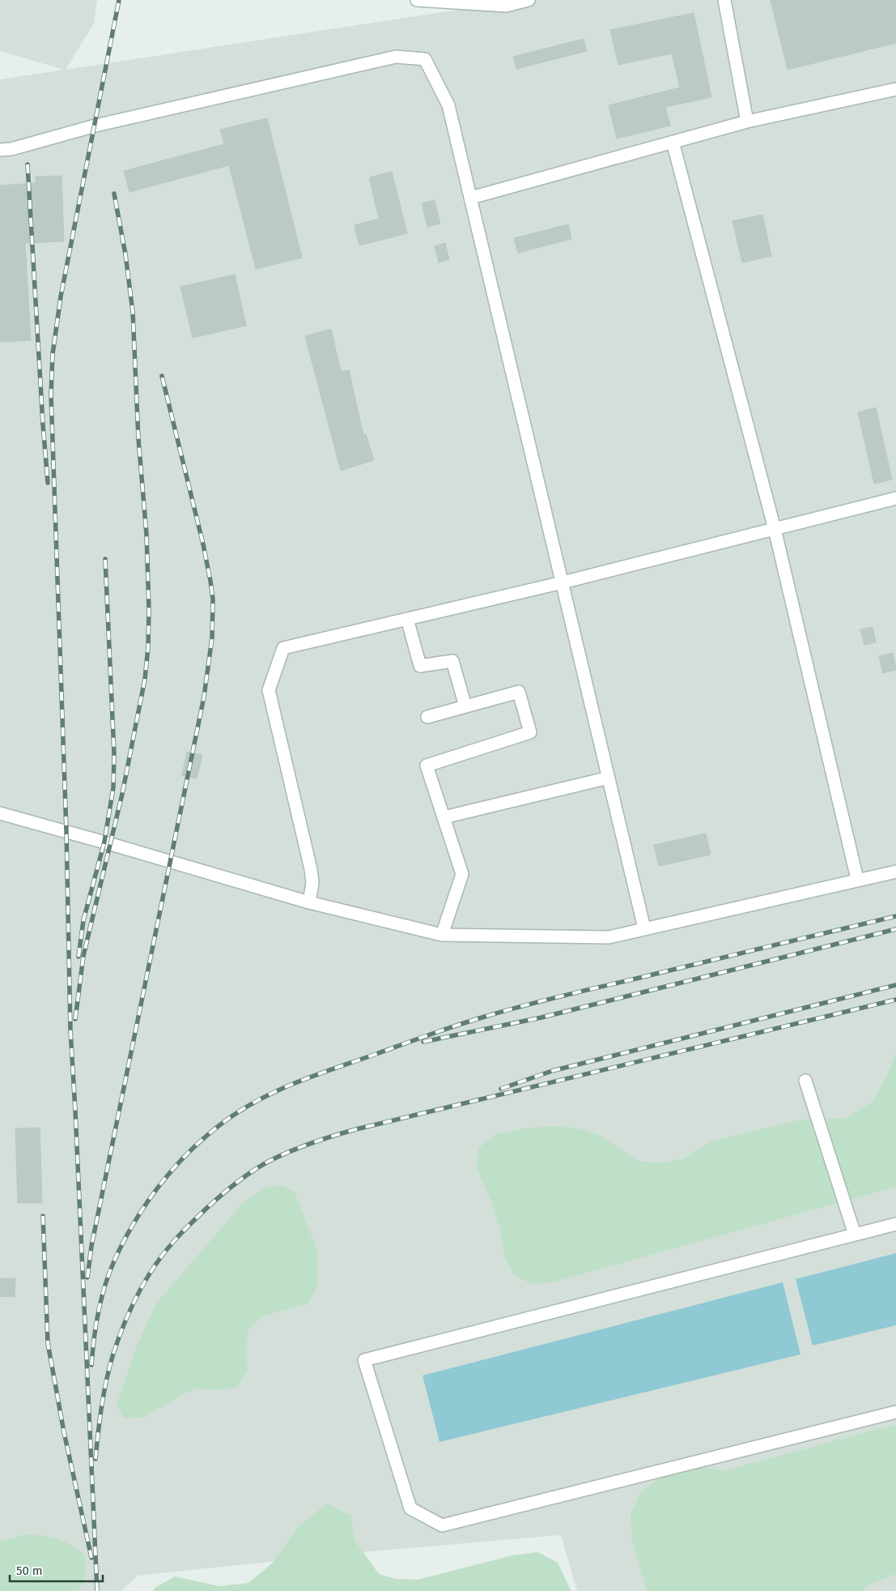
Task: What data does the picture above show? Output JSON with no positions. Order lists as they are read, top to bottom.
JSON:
{
  "scale_bar": "50 m"
}
